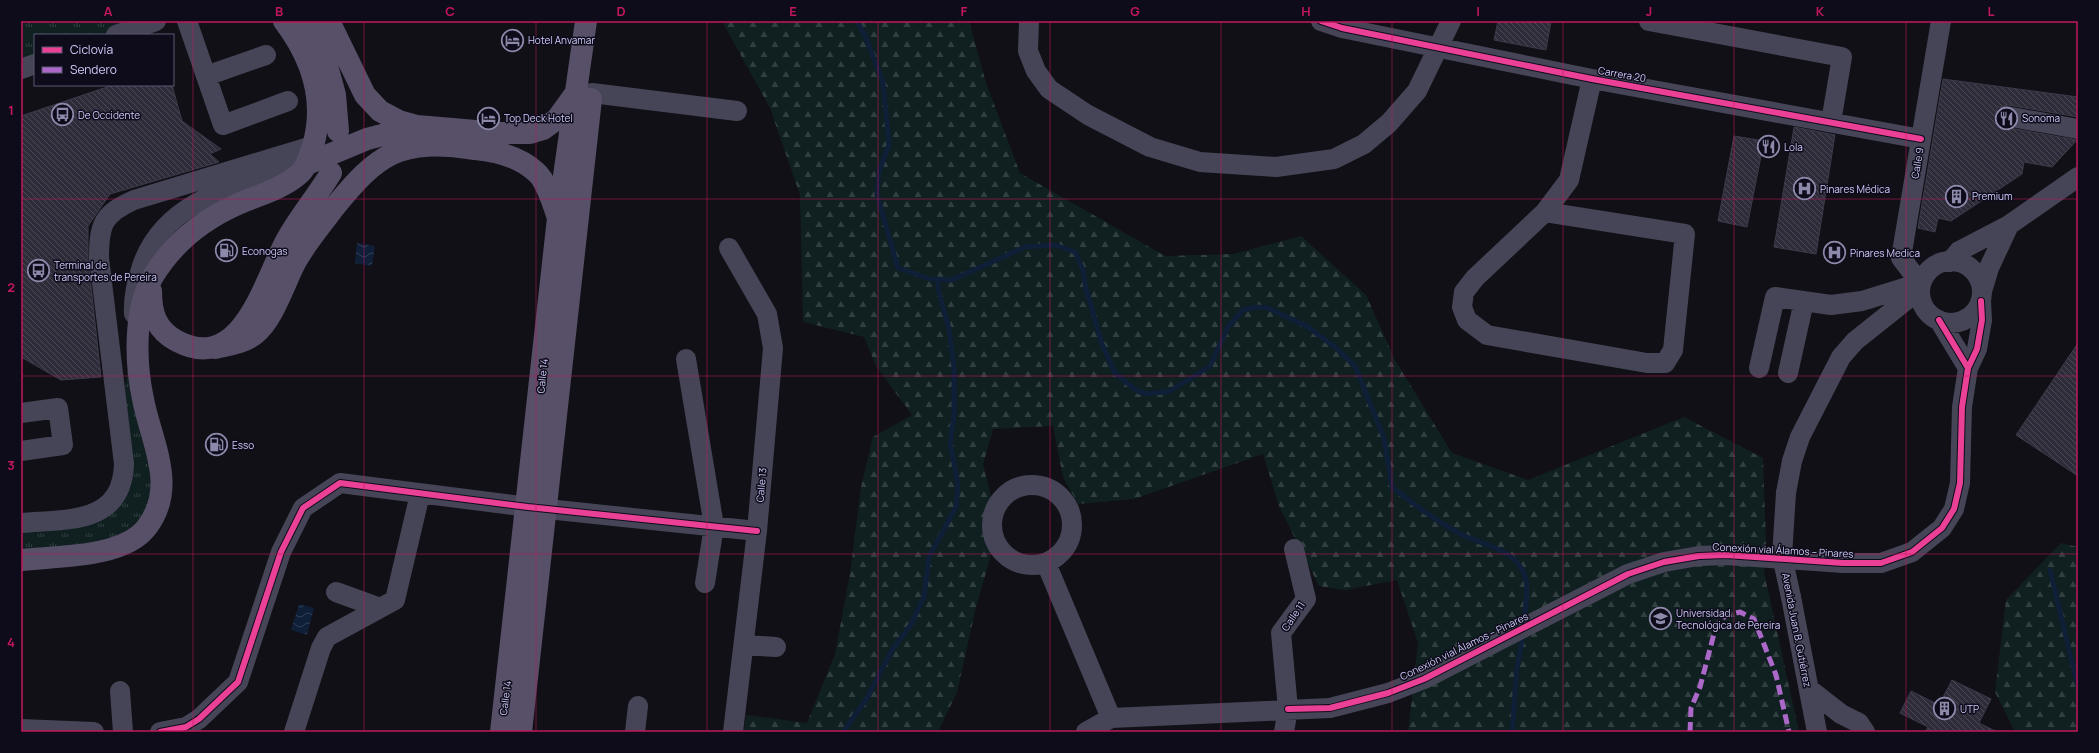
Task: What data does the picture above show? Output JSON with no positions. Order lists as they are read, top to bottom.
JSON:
{
  "streets": {
    "main road": ["Calle 14"],
    "street": [
      "Carrera 20",
      "Calle 9",
      "Calle 13",
      "Conexión vial Álamos – Pinares",
      "Calle 11",
      "Avenida Juan B. Gutiérrez"
    ]
  },
  "crossings": [
    ["Carrera 20", "Calle 9"],
    ["Calle 9", "Conexión vial Álamos – Pinares"],
    ["Calle 9", "Avenida Juan B. Gutiérrez"],
    ["Conexión vial Álamos – Pinares", "Calle 11"],
    ["Conexión vial Álamos – Pinares", "Avenida Juan B. Gutiérrez"]
  ],
  "places": {
    "hotel": ["Hotel Anvamar", "Top Deck Hotel"],
    "bus stop": ["De Occidente", "Terminal de transportes de Pereira"],
    "restaurant": ["Sonoma", "Lola"],
    "hospital": ["Pinares Médica", "Pinares Medica"],
    "building": ["Premium", "UTP"],
    "fuel station": ["Econogas", "Esso"],
    "school or university": ["Universidad Tecnológica de Pereira"]
  },
  "legend": ["Ciclovía", "Sendero"],
  "grid": {
    "columns": [
      "A",
      "B",
      "C",
      "D",
      "E",
      "F",
      "G",
      "H",
      "I",
      "J",
      "K",
      "L"
    ],
    "rows": [
      "1",
      "2",
      "3",
      "4"
    ]
  }
}
